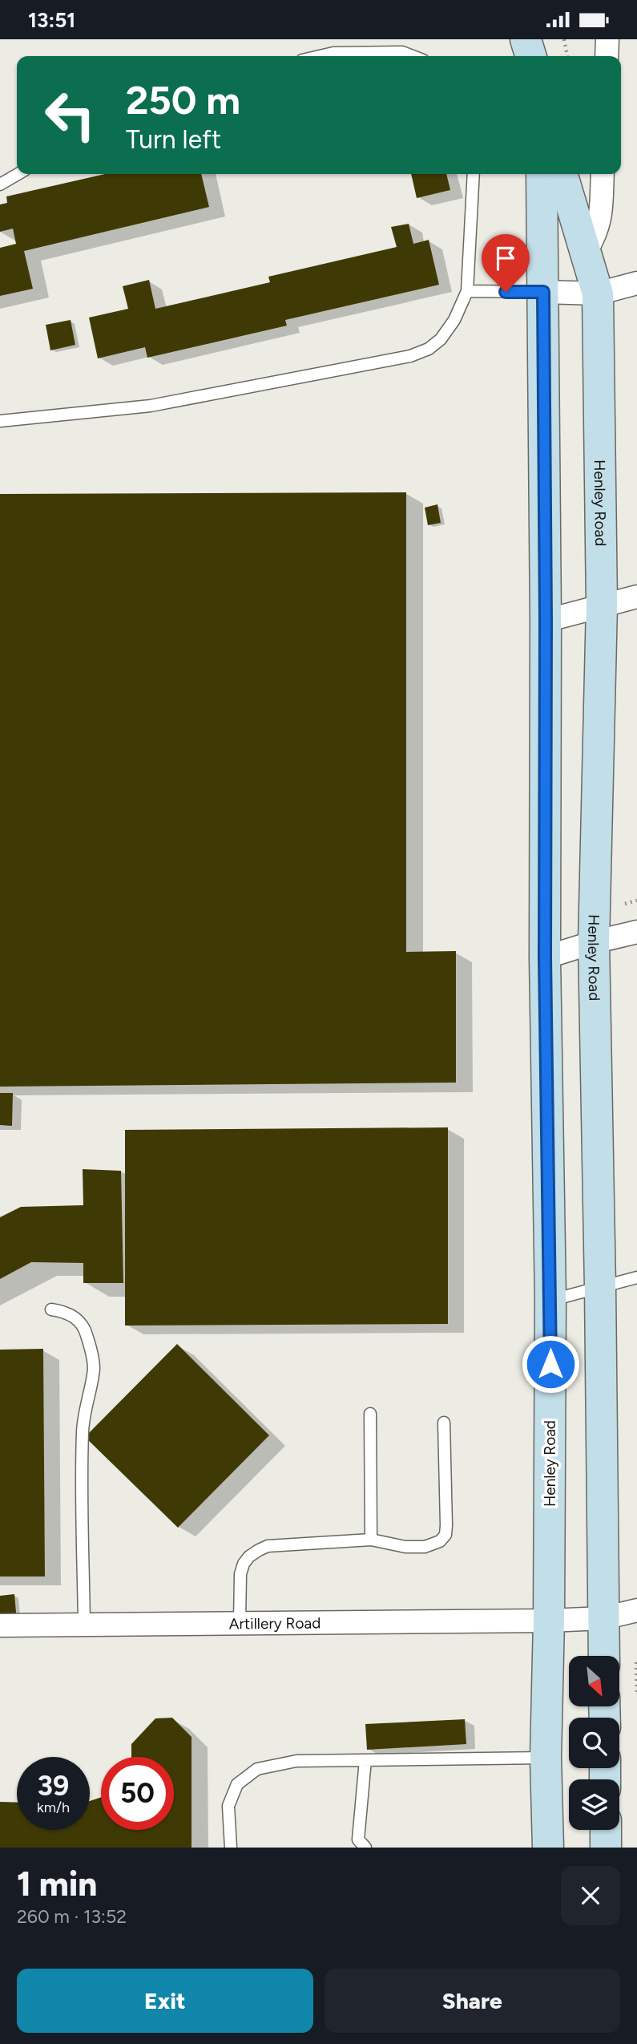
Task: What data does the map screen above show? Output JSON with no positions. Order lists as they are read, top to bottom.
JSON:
{
  "streets": {
    "main road": ["Henley Road"],
    "street": ["Artillery Road"]
  },
  "crossings": [
    ["Henley Road", "Artillery Road"]
  ],
  "north": "bottom right",
  "page": {
    "status": "13:51",
    "turn": ["250 m", "Turn left"],
    "speed": "39 km/h",
    "limit": "50",
    "heading": ["1 min", "260 m · 13:52"],
    "buttons": ["Exit", "Share"]
  }
}
